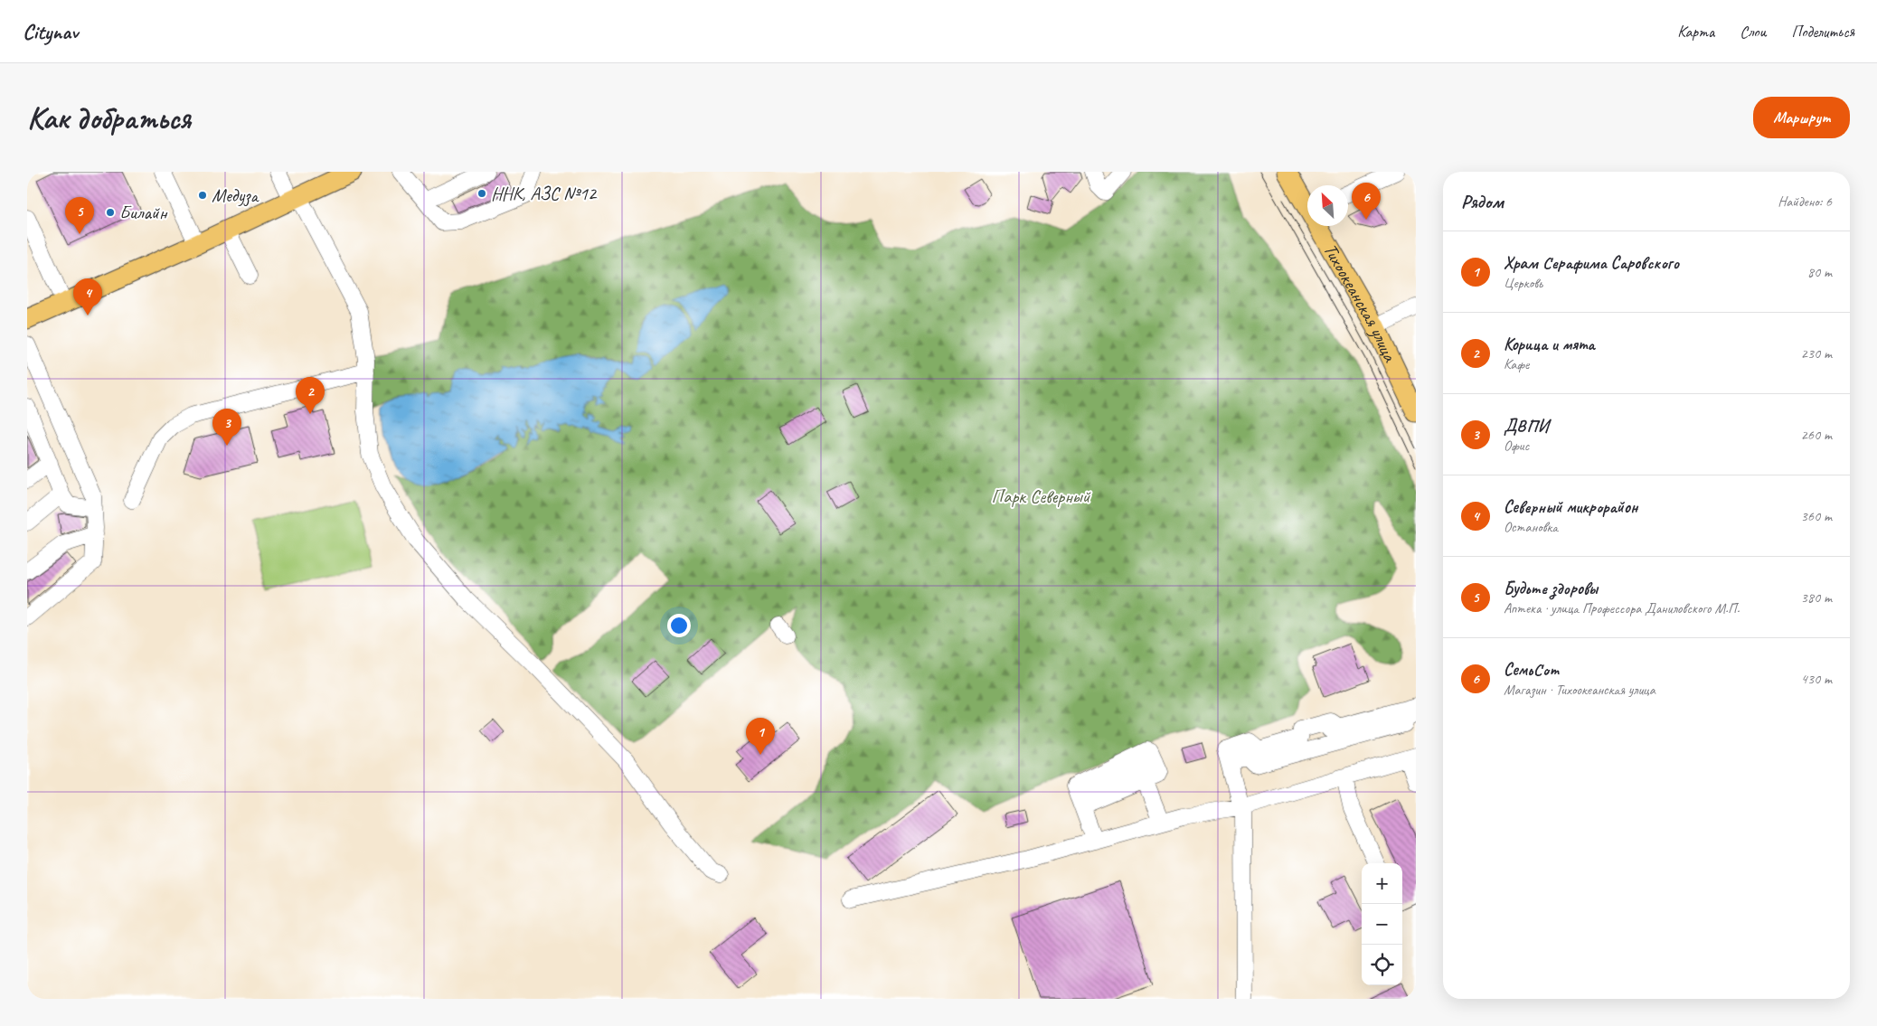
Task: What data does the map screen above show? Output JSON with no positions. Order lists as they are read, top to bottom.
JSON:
{
  "streets": {
    "main road": ["Тихоокеанская улица"]
  },
  "parks": ["Парк Северный"],
  "places": ["ННК, АЗС №12", "Медуза", "Билайн"],
  "north": "top left",
  "page": {
    "header": "Citynav",
    "nav": ["Карта", "Слои", "Поделиться"],
    "buttons": "Маршрут",
    "title": "Как добраться",
    "heading": ["Рядом", "Найдено: 6"],
    "pins": [
      "6",
      "5",
      "4",
      "2",
      "3",
      "1"
    ],
    "list": [
      {
        "mark": "1",
        "name": "Храм Серафима Саровского",
        "note": "Церковь",
        "value": "80 m"
      },
      {
        "mark": "2",
        "name": "Корица и мята",
        "note": "Кафе",
        "value": "230 m"
      },
      {
        "mark": "3",
        "name": "ДВПИ",
        "note": "Офис",
        "value": "260 m"
      },
      {
        "mark": "4",
        "name": "Северный микрорайон",
        "note": "Остановка",
        "value": "360 m"
      },
      {
        "mark": "5",
        "name": "Будьте здоровы",
        "note": "Аптека · улица Профессора Даниловского М.П.",
        "value": "380 m"
      },
      {
        "mark": "6",
        "name": "СемьСот",
        "note": "Магазин · Тихоокеанская улица",
        "value": "430 m"
      }
    ],
    "map_buttons": ["+", "−"]
  }
}
